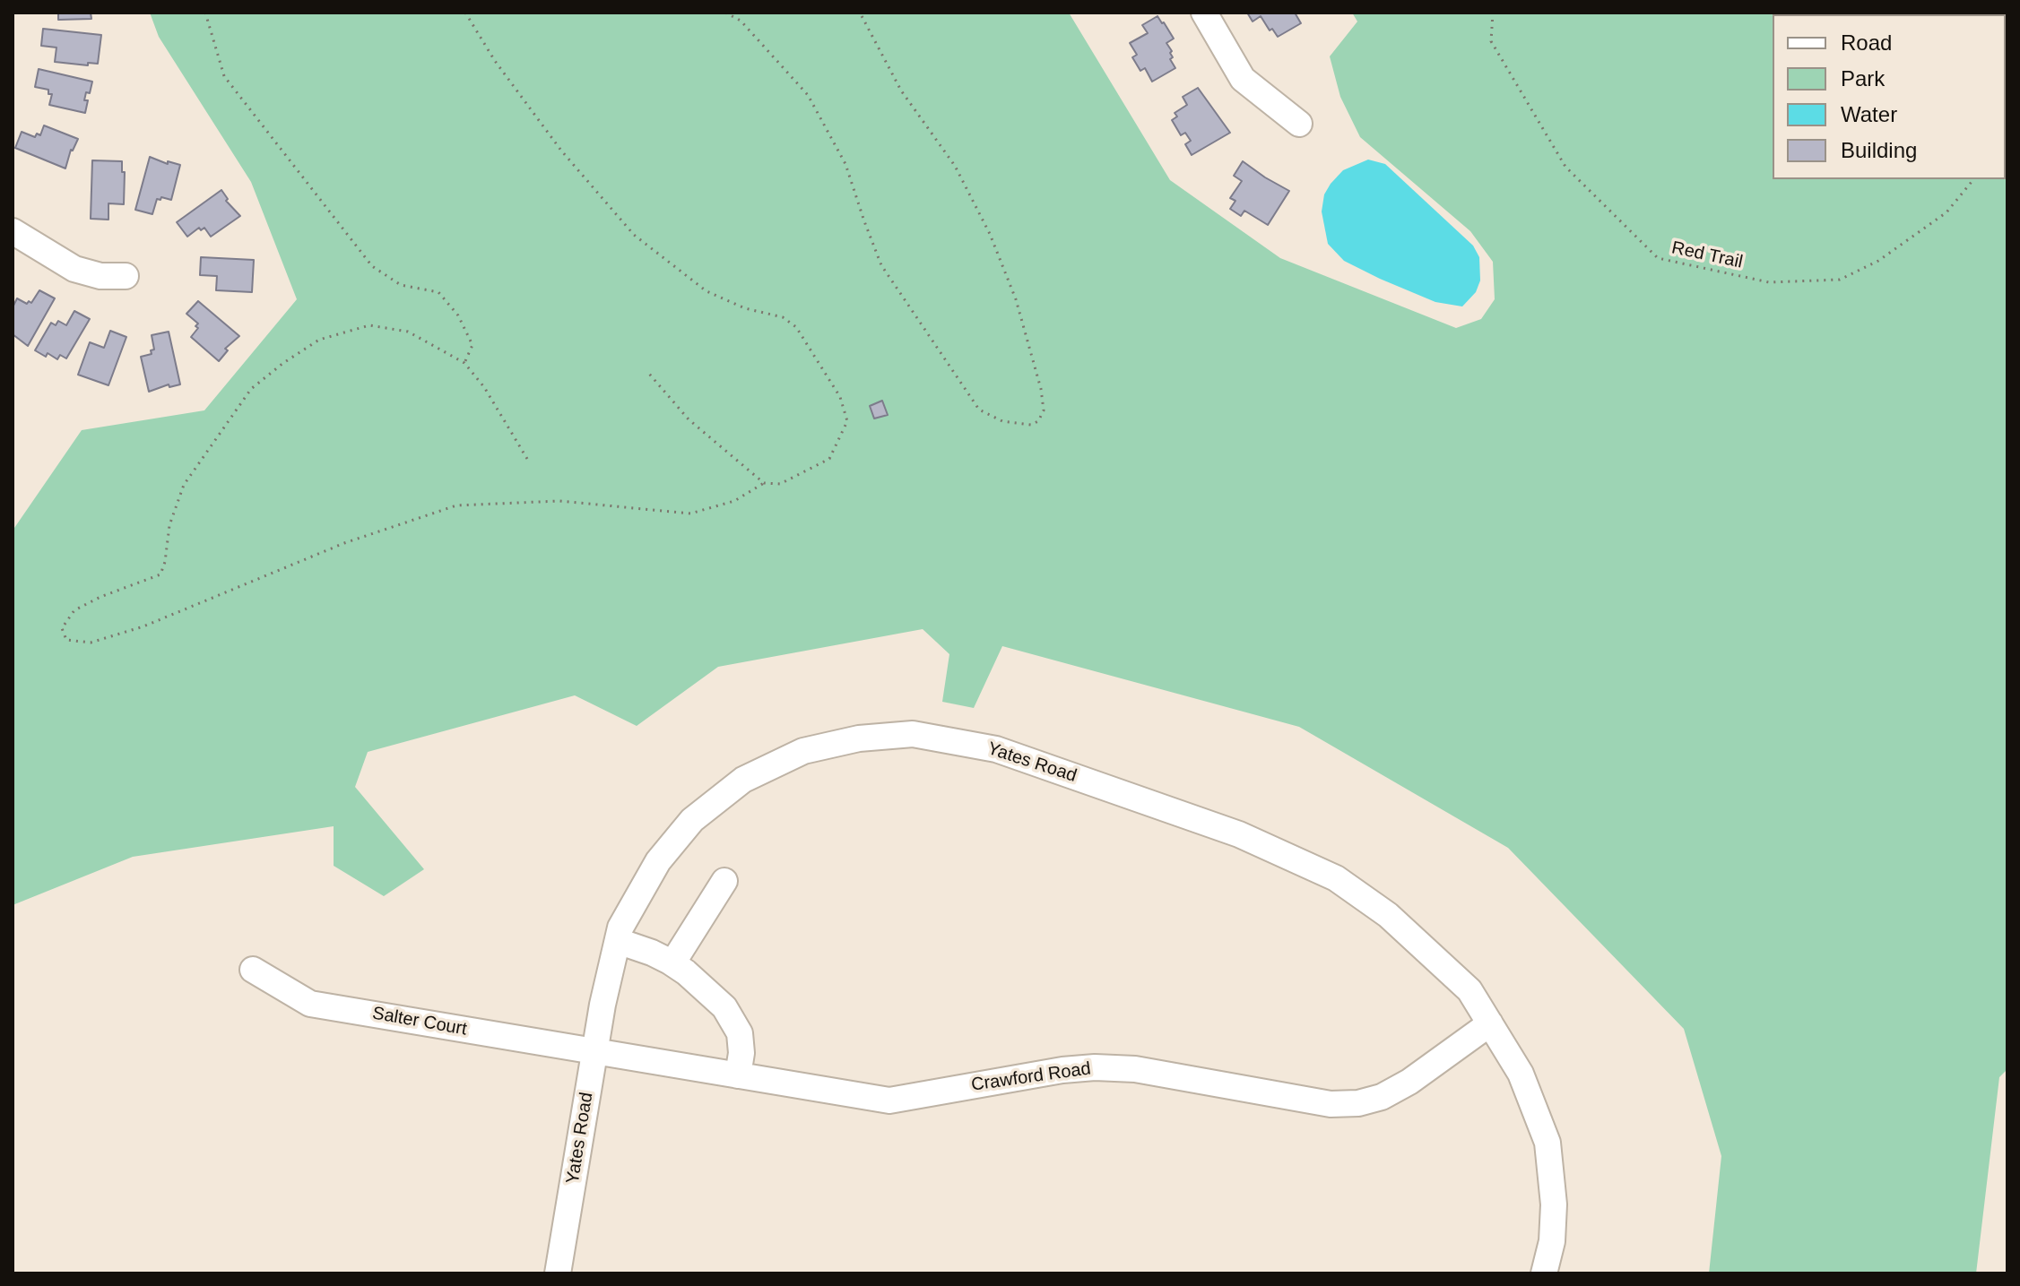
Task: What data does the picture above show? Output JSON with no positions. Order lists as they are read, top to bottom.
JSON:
{
  "streets": {
    "street": ["Yates Road", "Salter Court", "Crawford Road"],
    "path": ["Red Trail"]
  },
  "crossings": [
    ["Yates Road", "Salter Court"],
    ["Yates Road", "Crawford Road"],
    ["Salter Court", "Crawford Road"]
  ],
  "legend": [
    "Road",
    "Park",
    "Water",
    "Building"
  ]
}
